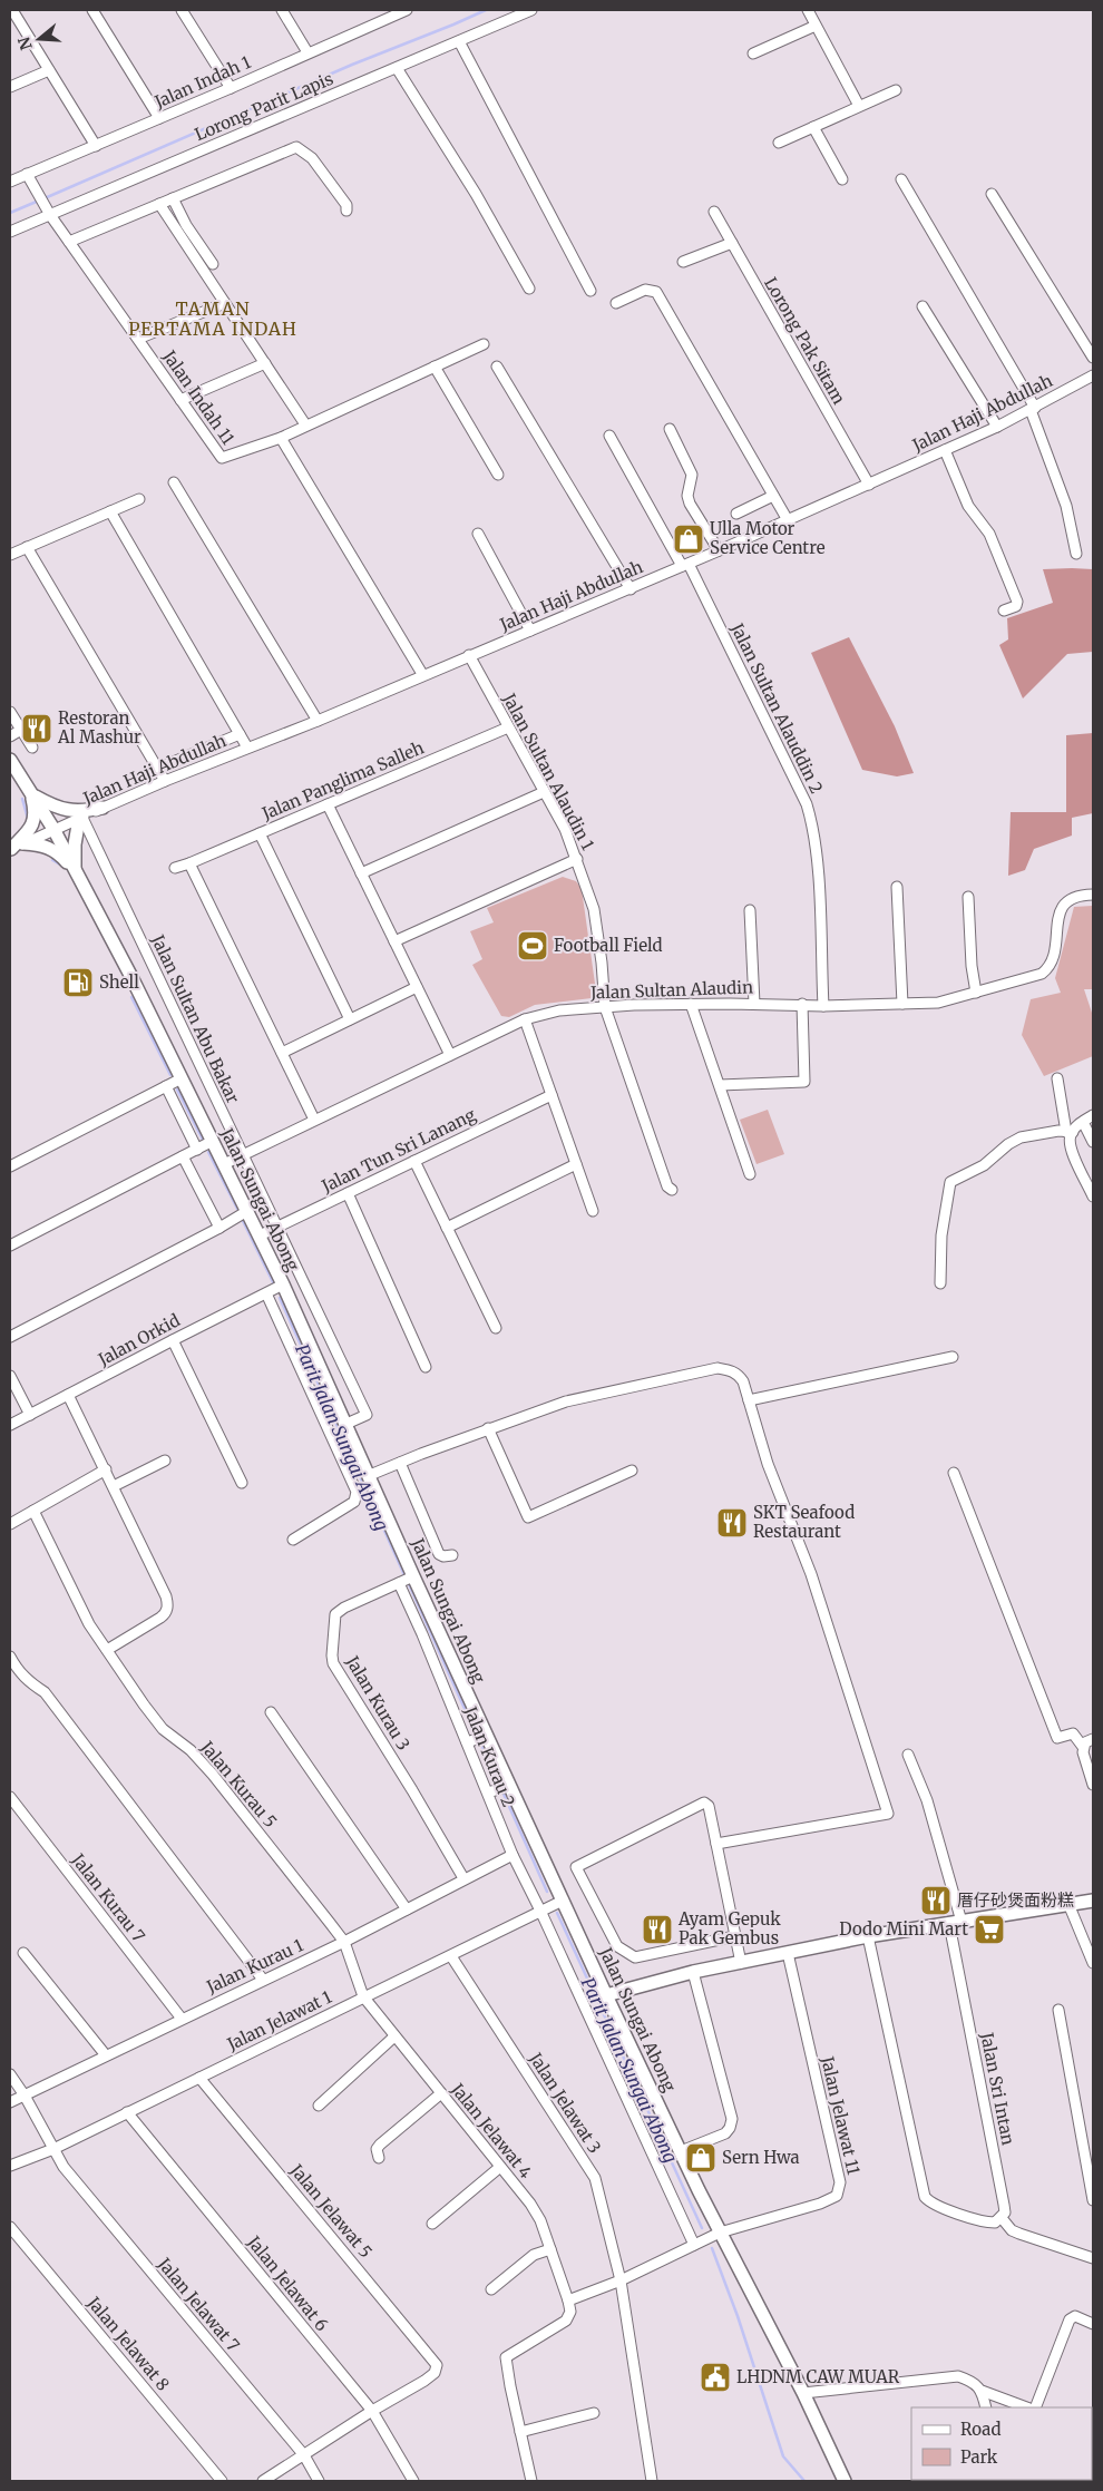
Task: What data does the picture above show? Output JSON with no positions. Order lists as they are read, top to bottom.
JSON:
{
  "streets": {
    "street": [
      "Jalan Indah 1",
      "Lorong Parit Lapis",
      "Lorong Pak Sitam",
      "Jalan Indah 11",
      "Jalan Haji Abdullah",
      "Jalan Sultan Alauddin 2",
      "Jalan Sultan Alaudin 1",
      "Jalan Panglima Salleh",
      "Jalan Sultan Alaudin",
      "Jalan Sultan Abu Bakar",
      "Jalan Tun Sri Lanang",
      "Jalan Sungai Abong",
      "Jalan Orkid",
      "Jalan Kurau 3",
      "Jalan Kurau 2",
      "Jalan Kurau 5",
      "Jalan Kurau 7",
      "Jalan Kurau 1",
      "Jalan Jelawat 1",
      "Jalan Sri Intan",
      "Jalan Jelawat 3",
      "Jalan Jelawat 11",
      "Jalan Jelawat 4",
      "Jalan Jelawat 5",
      "Jalan Jelawat 6",
      "Jalan Jelawat 7",
      "Jalan Jelawat 8"
    ]
  },
  "crossings": [
    ["Jalan Indah 1", "Jalan Indah 11"],
    ["Lorong Parit Lapis", "Jalan Indah 11"],
    ["Lorong Pak Sitam", "Jalan Haji Abdullah"],
    ["Jalan Haji Abdullah", "Jalan Sultan Alauddin 2"],
    ["Jalan Haji Abdullah", "Jalan Sultan Alaudin 1"],
    ["Jalan Haji Abdullah", "Jalan Sultan Abu Bakar"],
    ["Jalan Haji Abdullah", "Jalan Sungai Abong"],
    ["Jalan Sultan Alauddin 2", "Jalan Sultan Alaudin"],
    ["Jalan Sultan Alaudin 1", "Jalan Panglima Salleh"],
    ["Jalan Sultan Alaudin 1", "Jalan Sultan Alaudin"],
    ["Jalan Sultan Alaudin", "Jalan Sultan Abu Bakar"],
    ["Jalan Sultan Alaudin", "Jalan Sungai Abong"],
    ["Jalan Sultan Abu Bakar", "Jalan Tun Sri Lanang"],
    ["Jalan Sultan Abu Bakar", "Jalan Sungai Abong"],
    ["Jalan Tun Sri Lanang", "Jalan Sungai Abong"],
    ["Jalan Sungai Abong", "Jalan Orkid"],
    ["Jalan Sungai Abong", "Jalan Kurau 3"],
    ["Jalan Sungai Abong", "Jalan Kurau 2"],
    ["Jalan Sungai Abong", "Jalan Jelawat 1"],
    ["Jalan Sungai Abong", "Jalan Jelawat 11"],
    ["Jalan Kurau 3", "Jalan Kurau 1"],
    ["Jalan Kurau 2", "Jalan Kurau 1"],
    ["Jalan Kurau 2", "Jalan Jelawat 1"],
    ["Jalan Kurau 5", "Jalan Kurau 1"],
    ["Jalan Kurau 5", "Jalan Jelawat 1"],
    ["Jalan Kurau 5", "Jalan Jelawat 4"],
    ["Jalan Kurau 7", "Jalan Kurau 1"],
    ["Jalan Kurau 1", "Jalan Jelawat 7"],
    ["Jalan Jelawat 1", "Jalan Jelawat 3"],
    ["Jalan Jelawat 1", "Jalan Jelawat 4"],
    ["Jalan Jelawat 1", "Jalan Jelawat 5"],
    ["Jalan Jelawat 1", "Jalan Jelawat 6"],
    ["Jalan Jelawat 1", "Jalan Jelawat 7"],
    ["Jalan Jelawat 5", "Jalan Jelawat 6"]
  ],
  "districts": ["TAMAN PERTAMA INDAH"],
  "water": ["Parit Jalan Sungai Abong"],
  "places": {
    "shop": ["Ulla Motor Service Centre", "Sern Hwa"],
    "restaurant": [
      "Restoran Al Mashur",
      "SKT Seafood Restaurant",
      "厝仔砂煲面粉糕",
      "Ayam Gepuk Pak Gembus"
    ],
    "sports": ["Football Field"],
    "fuel station": ["Shell"],
    "supermarket": ["Dodo Mini Mart"],
    "public building": ["LHDNM CAW MUAR"]
  },
  "legend": ["Road", "Park"],
  "north": "left"
}
